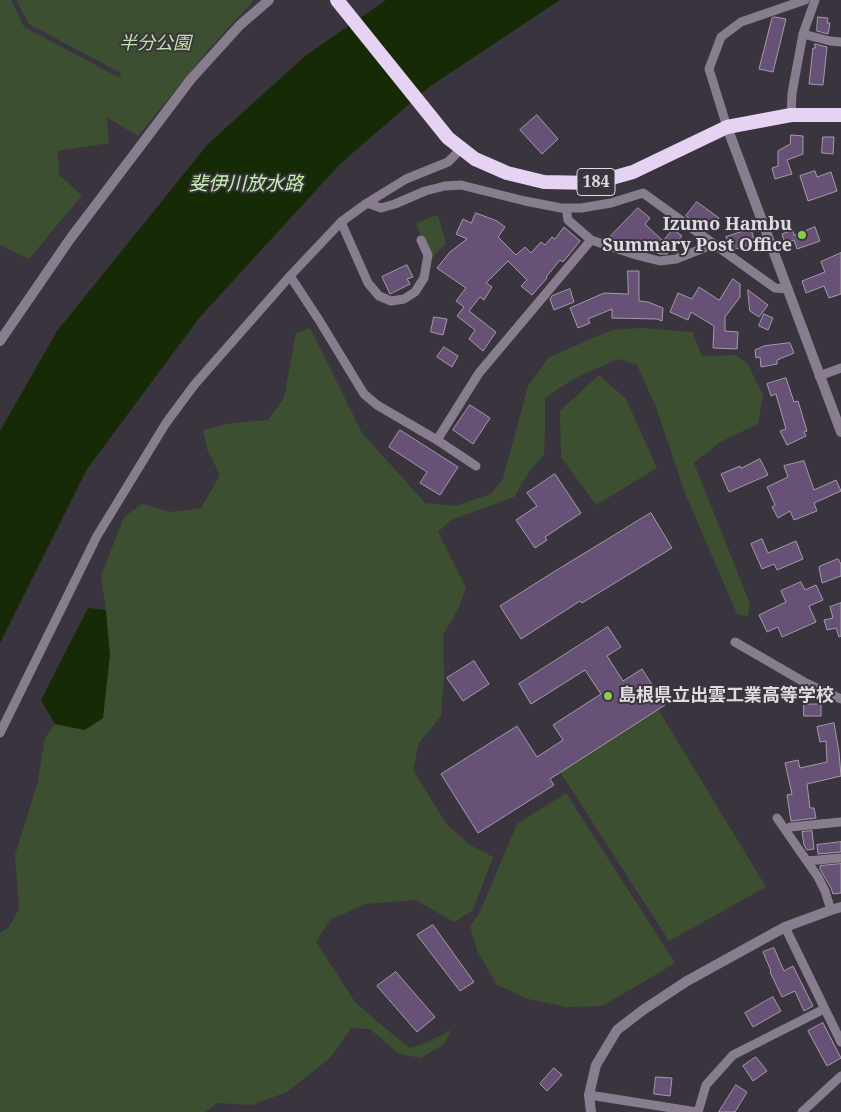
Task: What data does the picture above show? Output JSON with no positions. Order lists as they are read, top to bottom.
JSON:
{
  "streets": {
    "highway": ["184"]
  },
  "water": ["斐伊川放水路"],
  "parks": ["半分公園"],
  "places": ["Izumo Hambu Summary Post Office", "島根県立出雲工業高等学校"]
}
